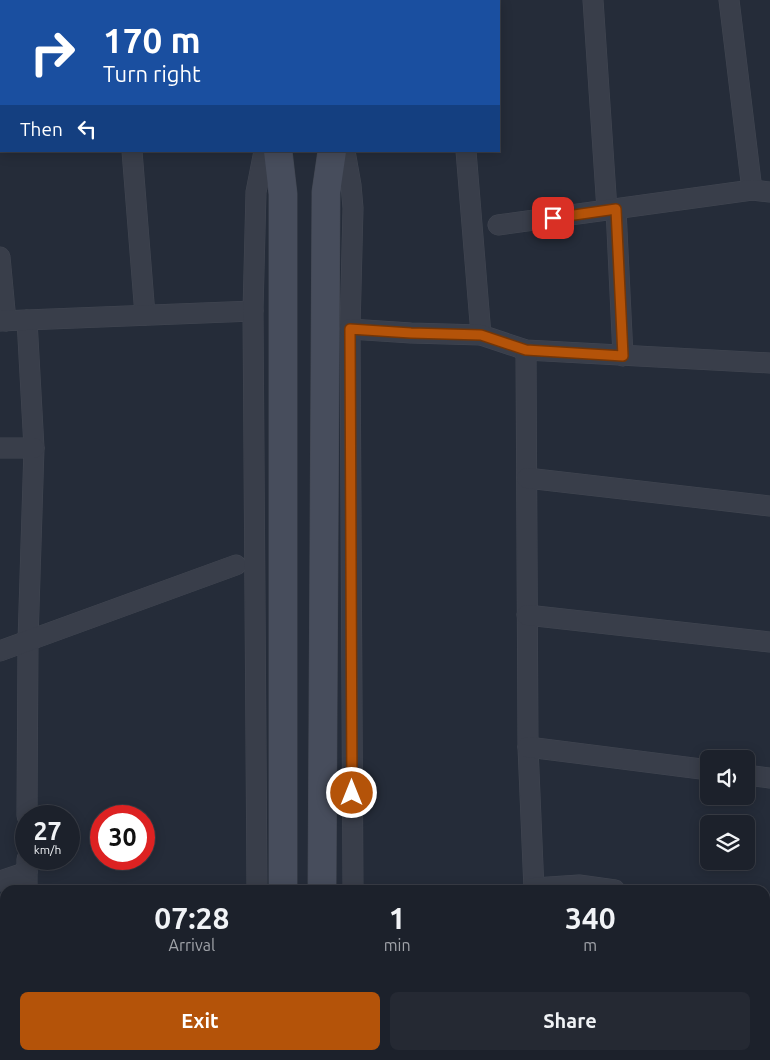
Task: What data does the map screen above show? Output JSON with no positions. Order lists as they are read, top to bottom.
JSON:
{
  "page": {
    "turn": ["170 m", "Turn right"],
    "then": "Then",
    "speed": "27 km/h",
    "limit": "30",
    "eta": [
      "07:28",
      "Arrival",
      "1",
      "min",
      "340",
      "m"
    ],
    "buttons": ["Exit", "Share"]
  }
}
